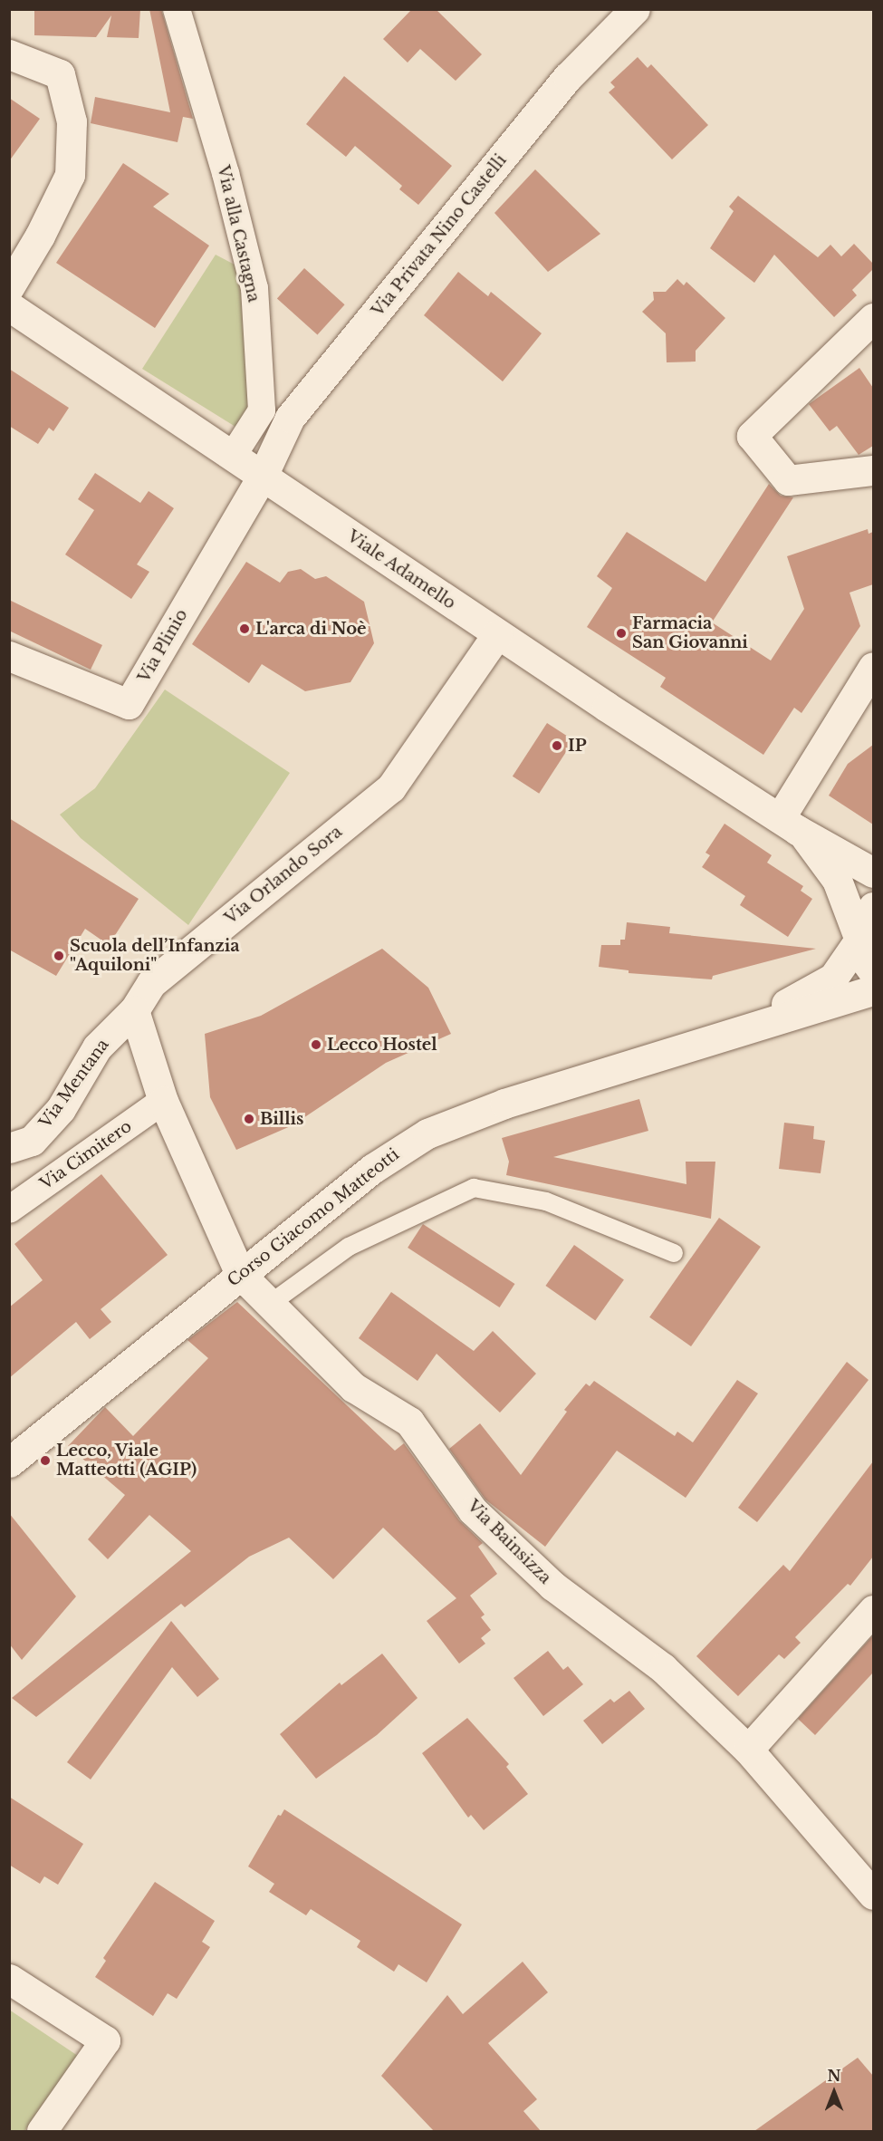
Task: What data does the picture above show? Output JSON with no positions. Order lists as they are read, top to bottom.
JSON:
{
  "streets": {
    "street": [
      "Via alla Castagna",
      "Via Privata Nino Castelli",
      "Viale Adamello",
      "Via Plinio",
      "Via Orlando Sora",
      "Via Mentana",
      "Via Cimitero",
      "Corso Giacomo Matteotti",
      "Via Bainsizza"
    ]
  },
  "crossings": [
    ["Via alla Castagna", "Viale Adamello"],
    ["Via Privata Nino Castelli", "Viale Adamello"],
    ["Via Privata Nino Castelli", "Via Plinio"],
    ["Viale Adamello", "Via Plinio"],
    ["Viale Adamello", "Via Orlando Sora"],
    ["Viale Adamello", "Corso Giacomo Matteotti"],
    ["Via Orlando Sora", "Via Mentana"],
    ["Corso Giacomo Matteotti", "Via Bainsizza"]
  ],
  "places": [
    "L'arca di Noè",
    "Farmacia San Giovanni",
    "IP",
    "Scuola dell’Infanzia \"Aquiloni\"",
    "Lecco Hostel",
    "Billis",
    "Lecco, Viale Matteotti (AGIP)"
  ],
  "north": "top"
}
